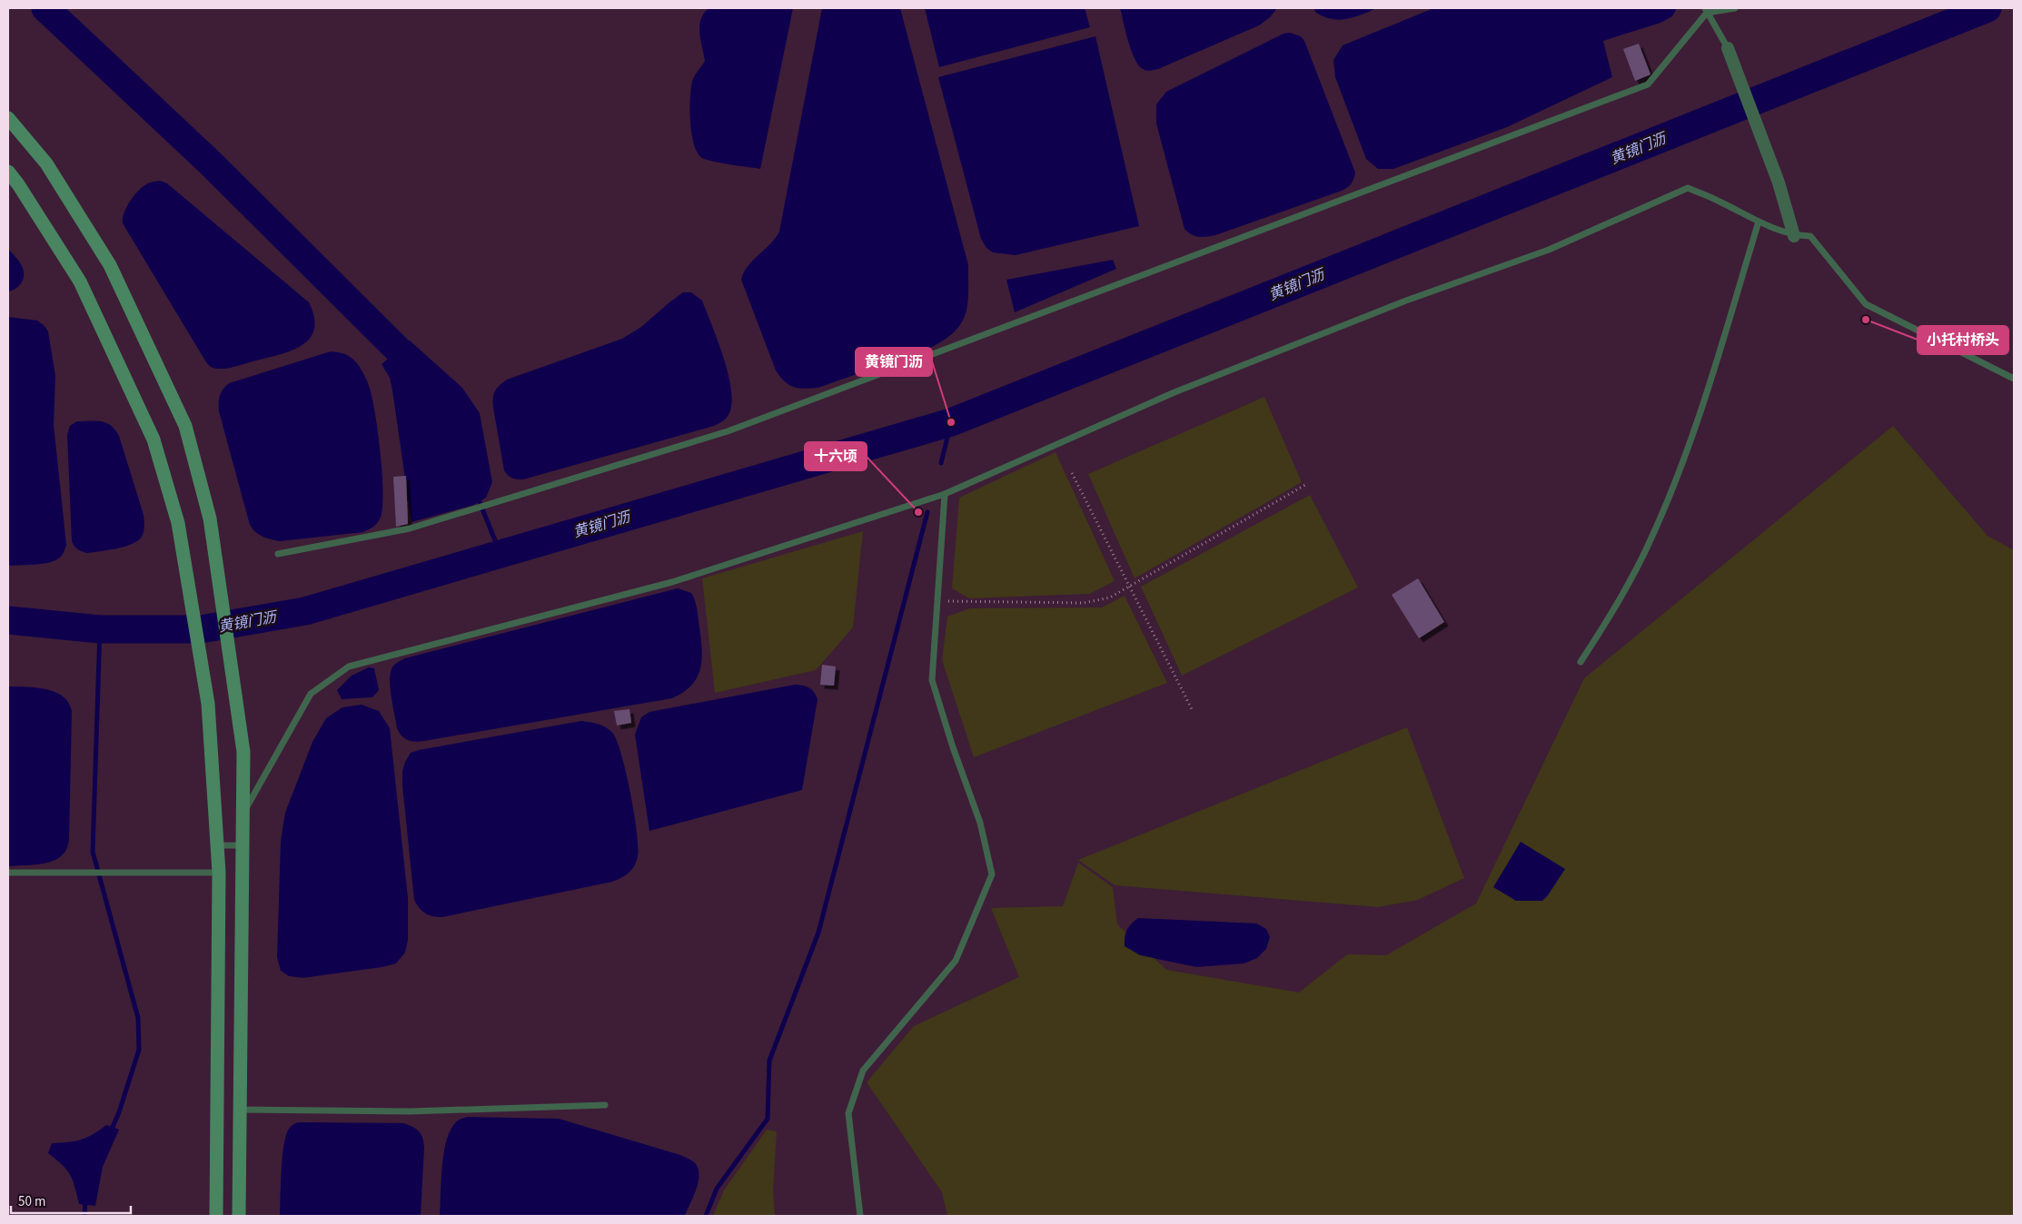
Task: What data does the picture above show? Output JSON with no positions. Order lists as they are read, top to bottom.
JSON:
{
  "water": ["黄镜门沥"],
  "places": ["小托村桥头", "黄镜门沥", "十六顷"],
  "scale_bar": "50 m"
}
